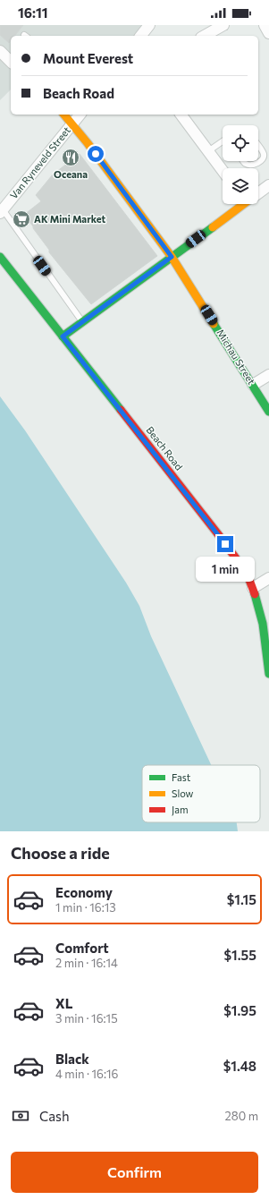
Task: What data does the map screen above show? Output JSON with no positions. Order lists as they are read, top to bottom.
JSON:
{
  "streets": {
    "street": ["Van Ryneveld Street", "Michau Street", "Beach Road"]
  },
  "crossings": [
    ["Van Ryneveld Street", "Michau Street"]
  ],
  "places": {
    "restaurant": ["Oceana"],
    "supermarket": ["AK Mini Market"]
  },
  "legend": ["Fast", "Slow", "Jam"],
  "page": {
    "status": "16:11",
    "banner": ["Mount Everest", "Beach Road"],
    "bubble": "1 min",
    "heading": "Choose a ride",
    "list": [
      {
        "name": "Economy",
        "note": "1 min · 16:13",
        "value": "$1.15"
      },
      {
        "name": "Comfort",
        "note": "2 min · 16:14",
        "value": "$1.55"
      },
      {
        "name": "XL",
        "note": "3 min · 16:15",
        "value": "$1.95"
      },
      {
        "name": "Black",
        "note": "4 min · 16:16",
        "value": "$1.48"
      }
    ],
    "pay": ["Cash", "280 m"],
    "buttons": "Confirm"
  }
}
